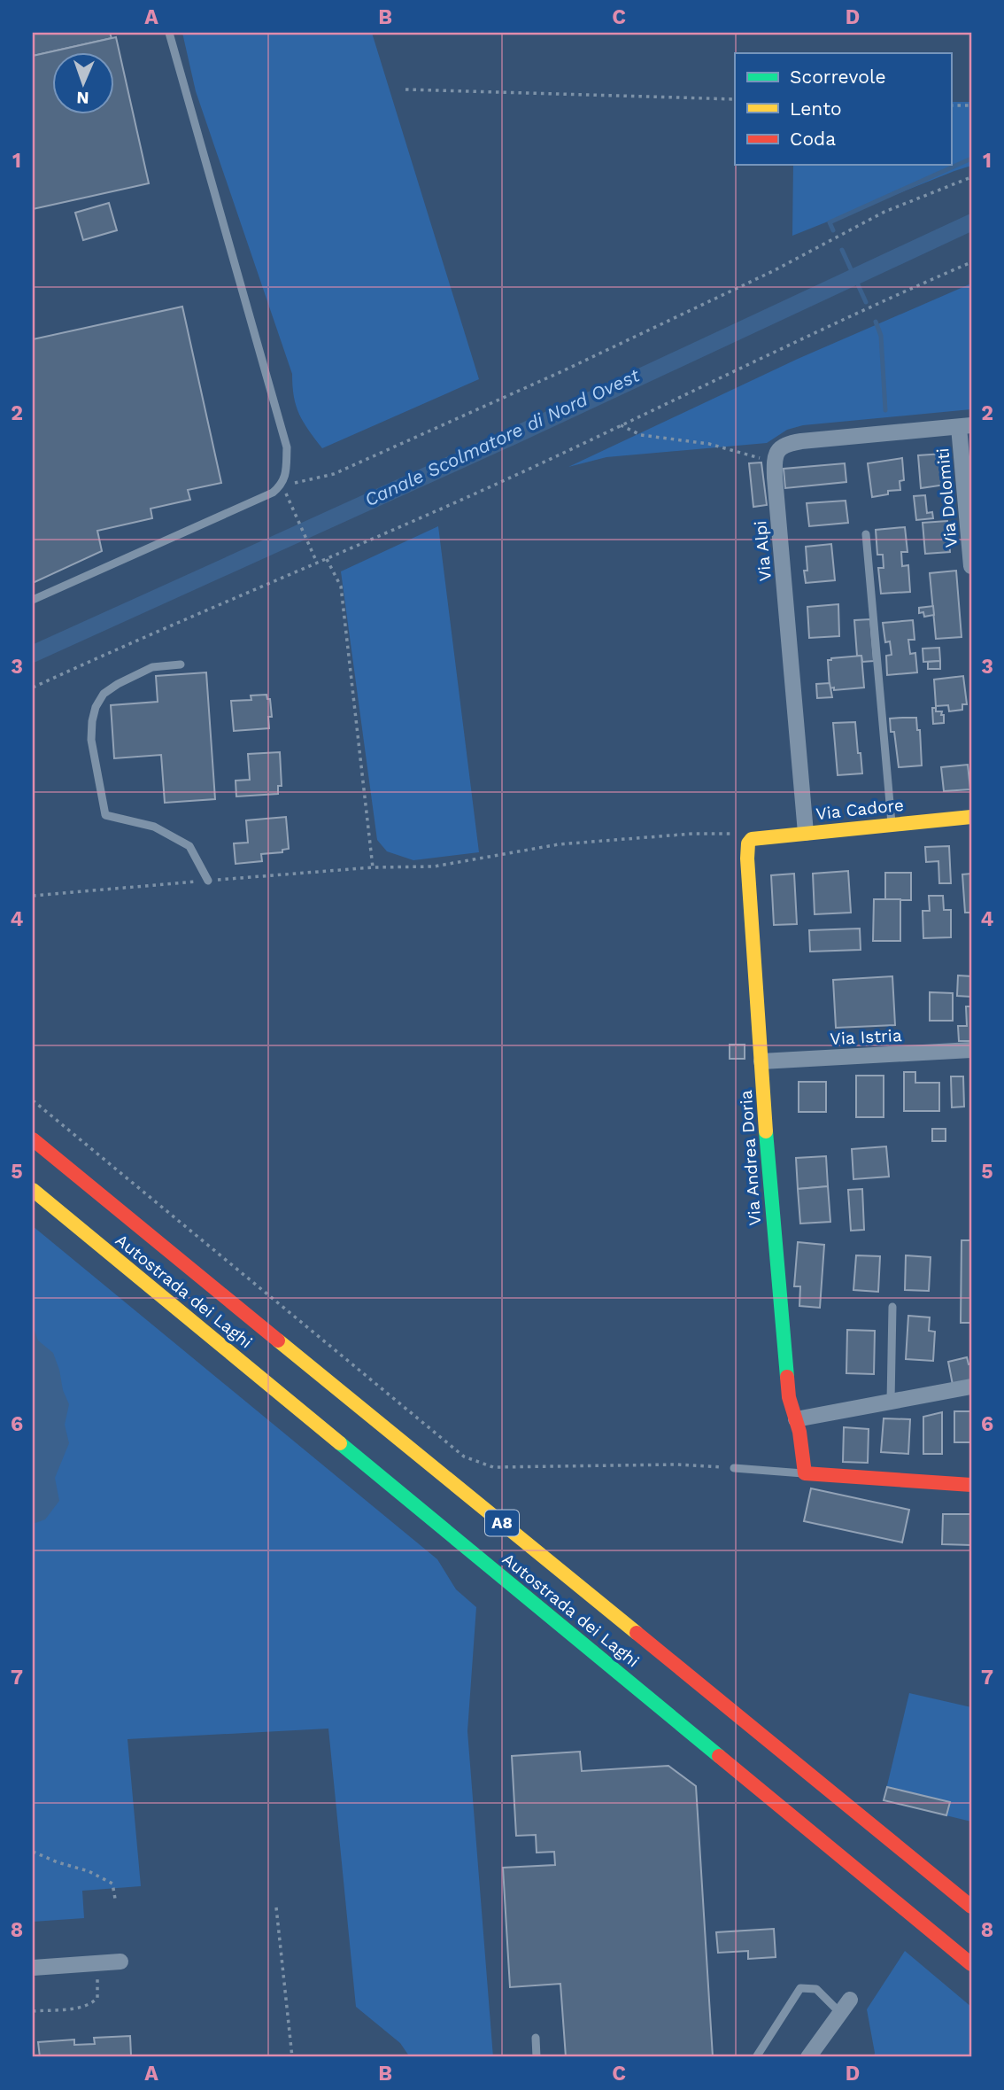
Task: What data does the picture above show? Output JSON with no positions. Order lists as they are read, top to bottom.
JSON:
{
  "streets": {
    "main road": [
      "Via Cadore",
      "Via Andrea Doria",
      "Autostrada dei Laghi",
      "A8"
    ],
    "street": ["Via Dolomiti", "Via Alpi", "Via Istria"]
  },
  "crossings": [
    ["Via Alpi", "Via Cadore"],
    ["Via Cadore", "Via Andrea Doria"],
    ["Via Istria", "Via Andrea Doria"]
  ],
  "water": ["Canale Scolmatore di Nord Ovest"],
  "legend": ["Scorrevole", "Lento", "Coda"],
  "north": "bottom",
  "grid": {
    "columns": [
      "A",
      "B",
      "C",
      "D"
    ],
    "rows": [
      "1",
      "2",
      "3",
      "4",
      "5",
      "6",
      "7",
      "8"
    ]
  }
}
